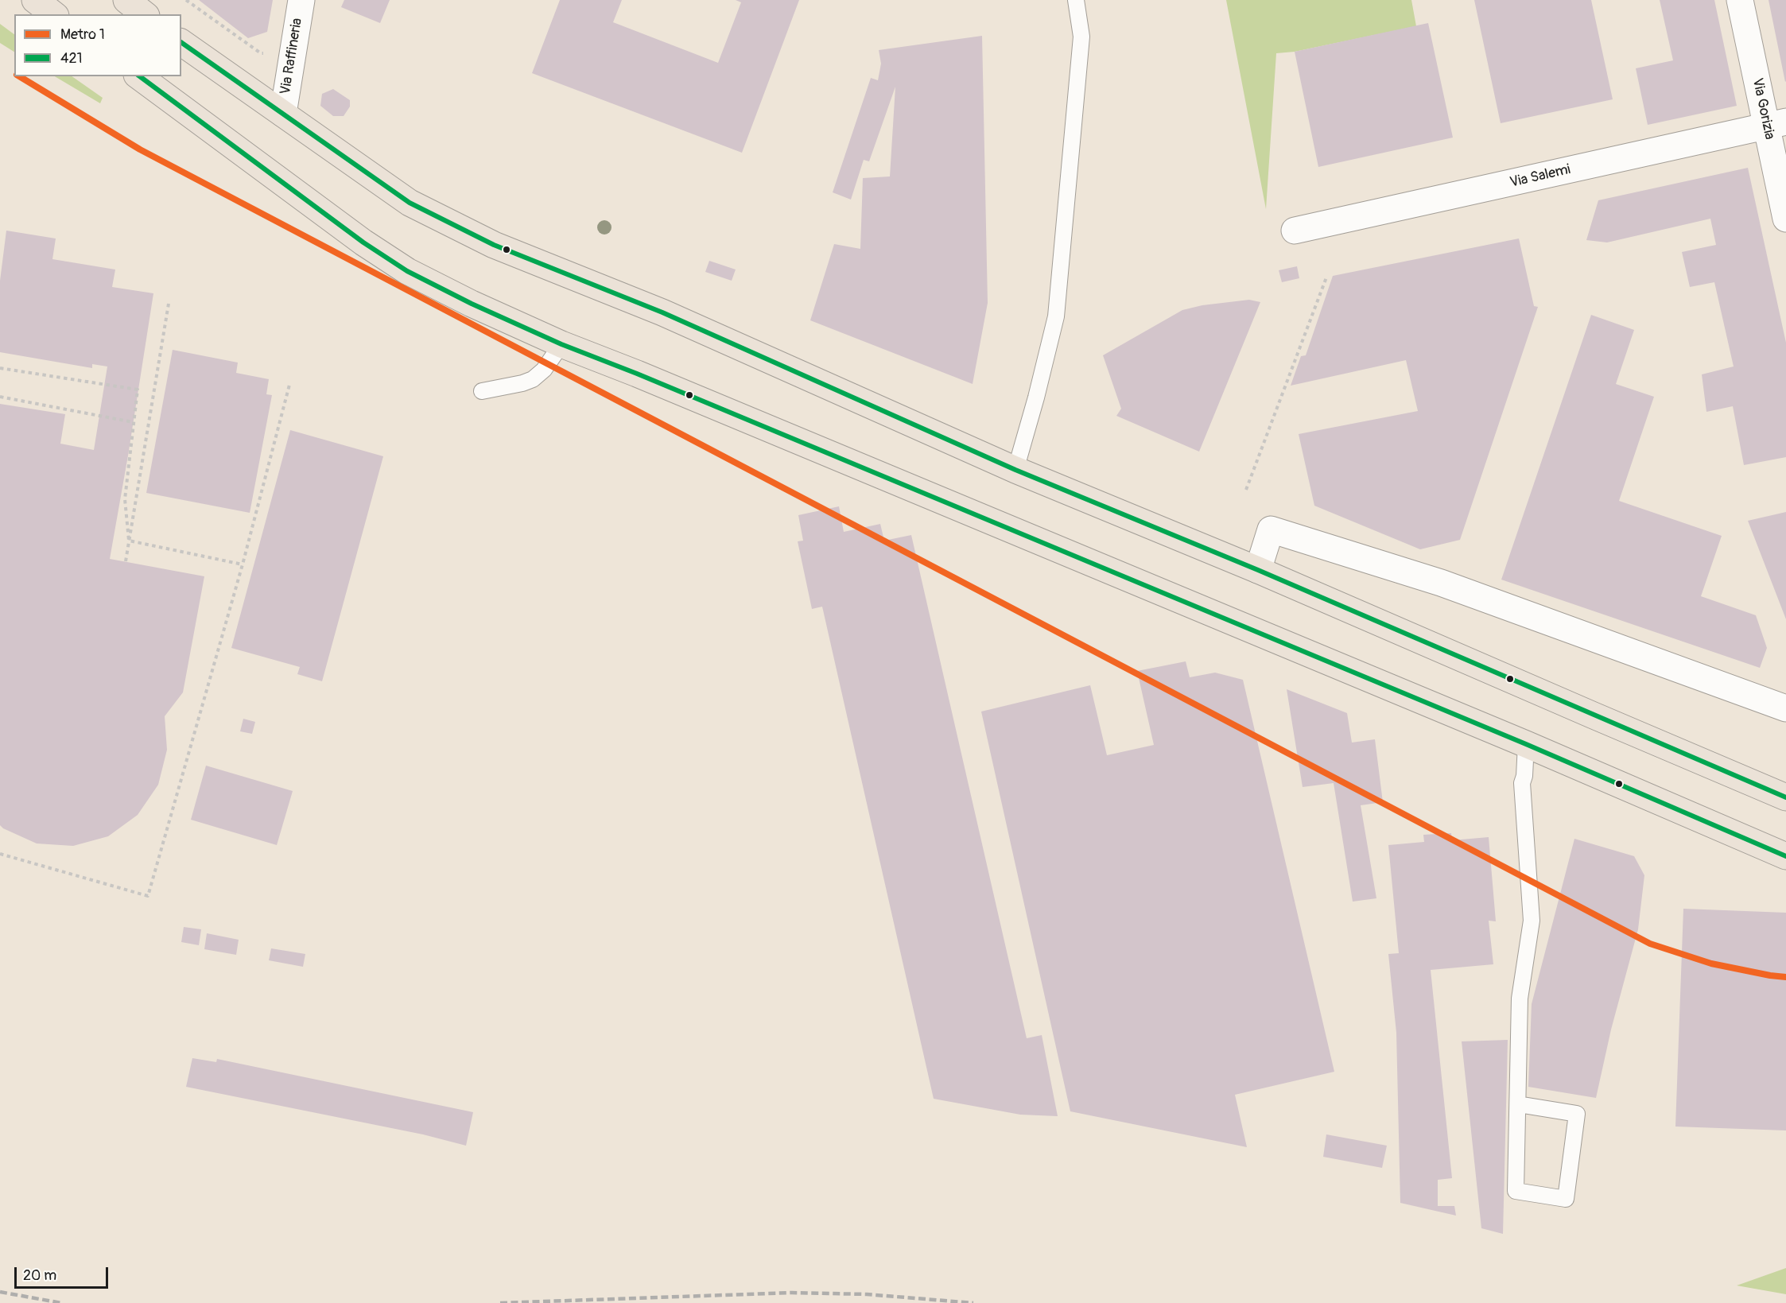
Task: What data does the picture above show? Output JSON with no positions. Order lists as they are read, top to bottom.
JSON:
{
  "streets": {
    "street": ["Via Raffineria", "Via Gorizia", "Via Salemi"]
  },
  "crossings": [
    ["Via Gorizia", "Via Salemi"]
  ],
  "lines": ["transit line 421", "metro line 1"],
  "legend": ["Metro 1", "421"],
  "scale_bar": "20 m"
}
